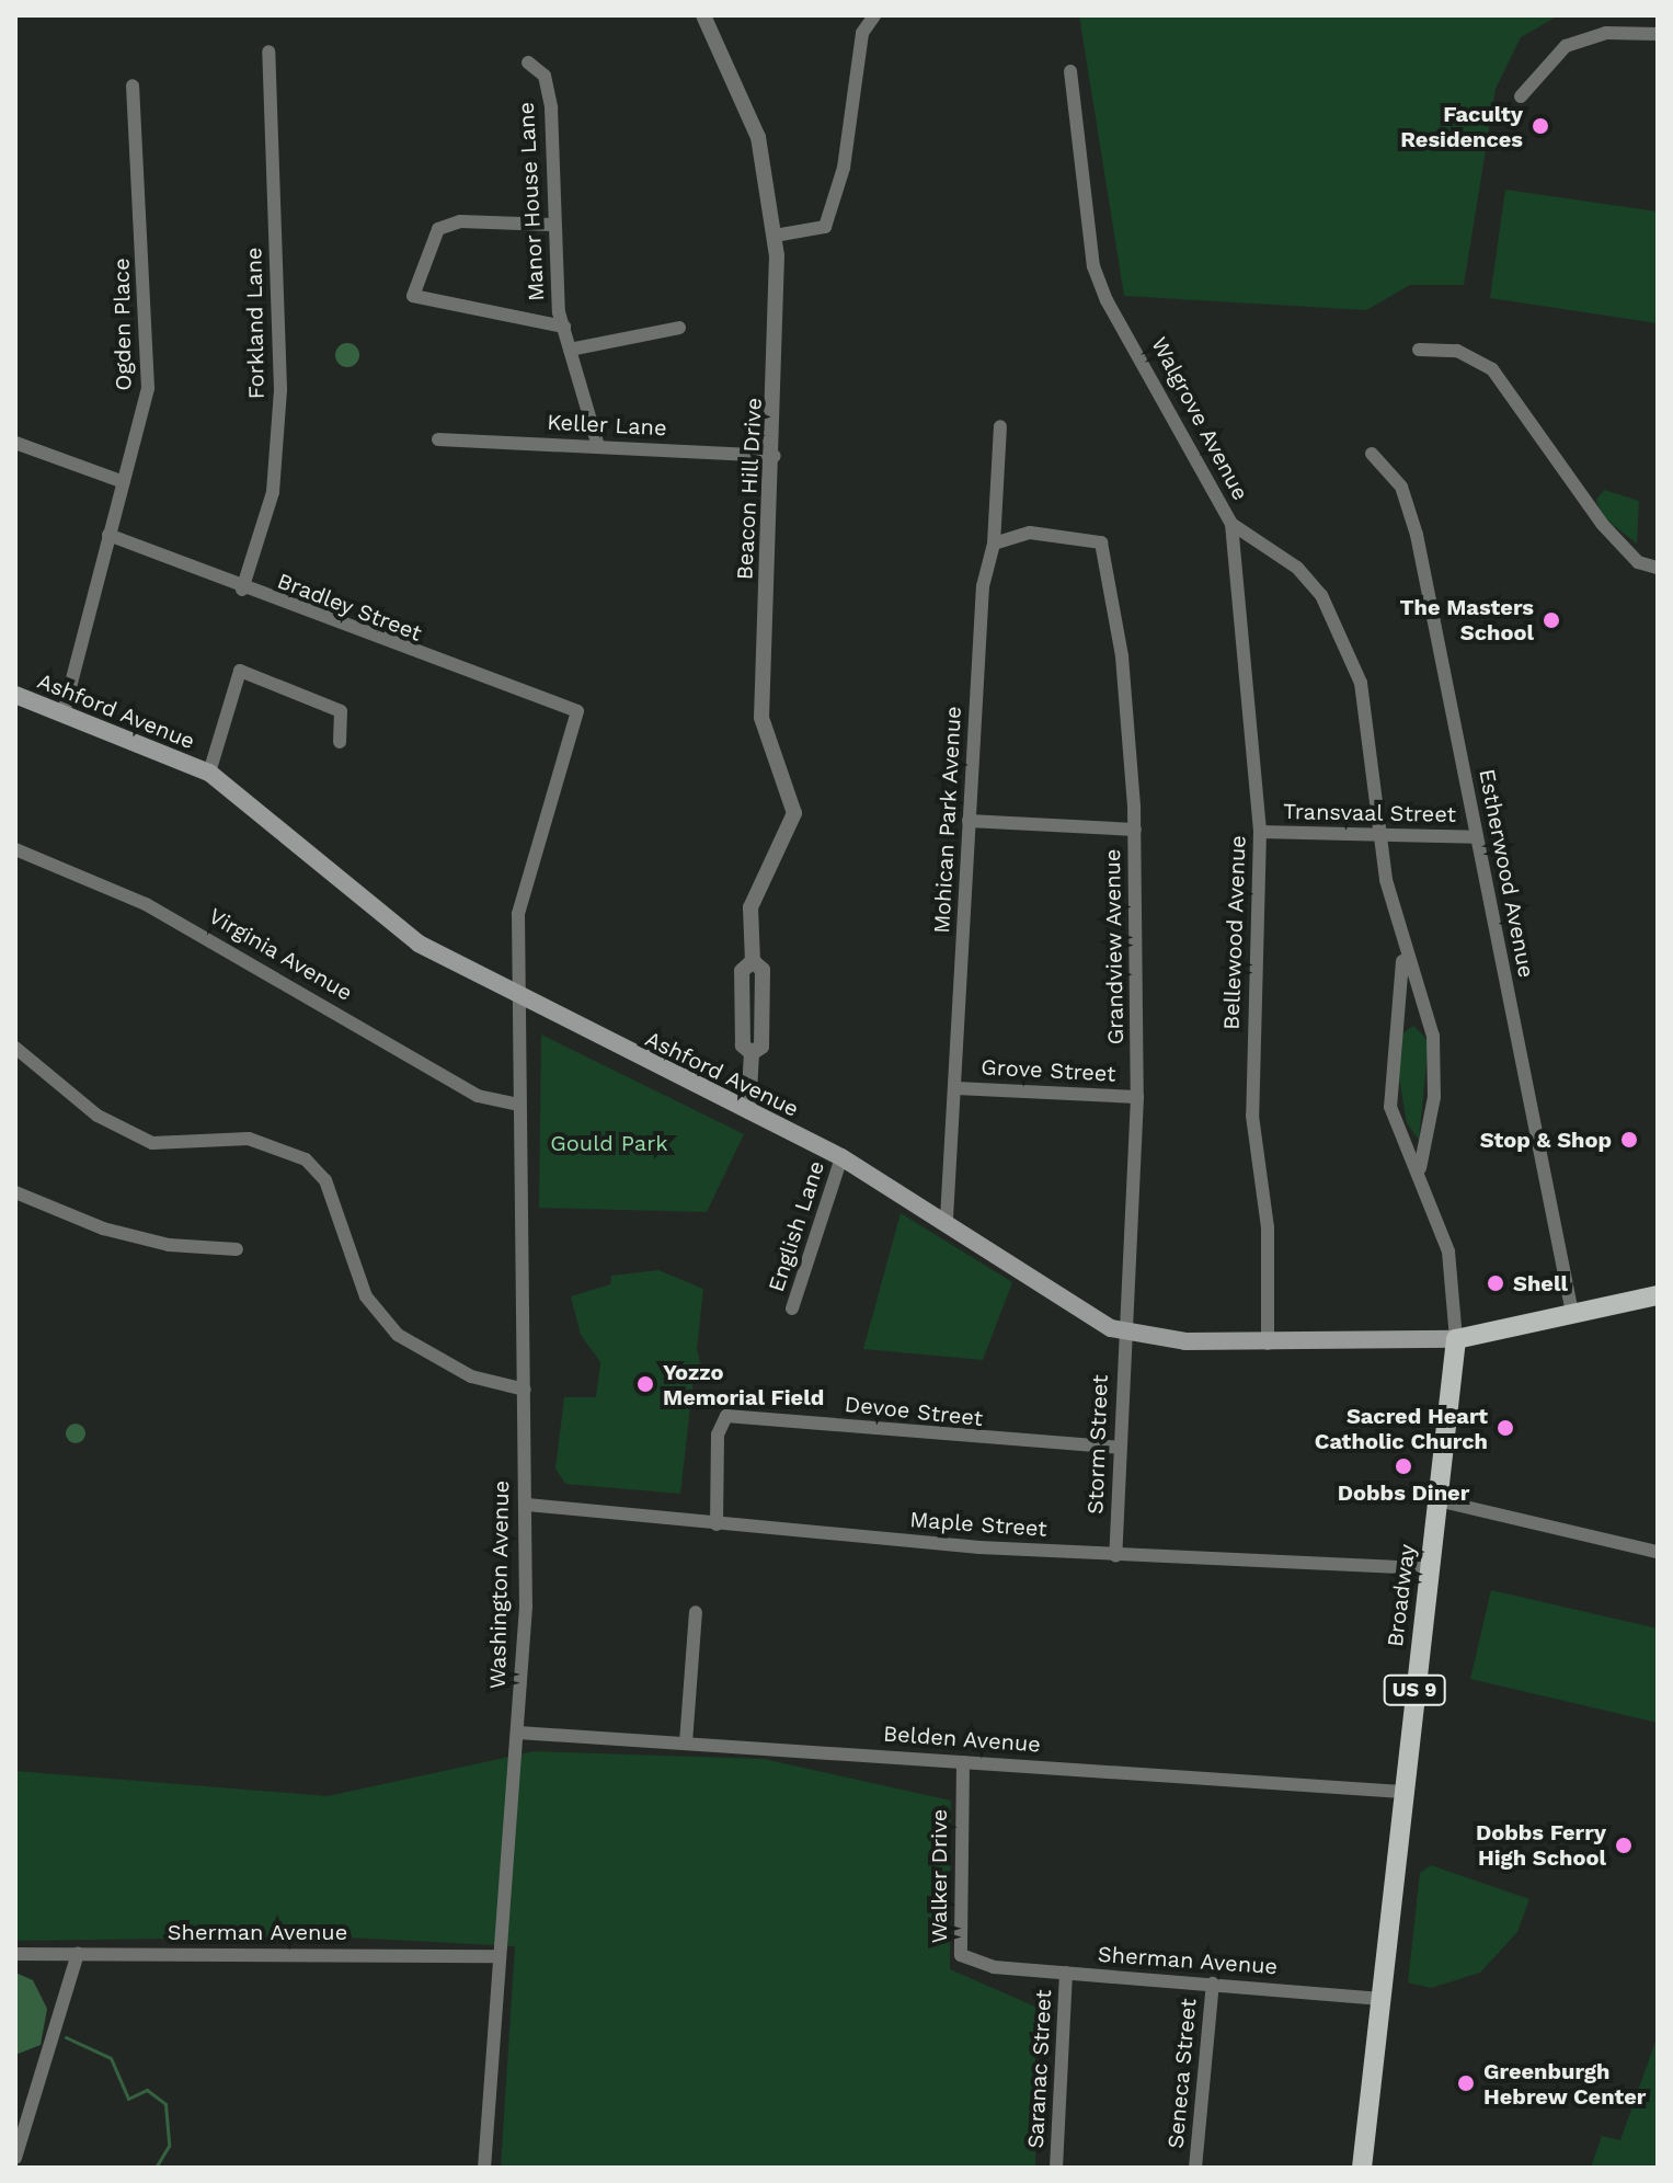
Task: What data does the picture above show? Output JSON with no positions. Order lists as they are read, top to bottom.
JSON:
{
  "streets": {
    "main road": ["Ashford Avenue", "Broadway", "US 9"],
    "street": [
      "Manor House Lane",
      "Forkland Lane",
      "Ogden Place",
      "Walgrove Avenue",
      "Keller Lane",
      "Beacon Hill Drive",
      "Bradley Street",
      "Transvaal Street",
      "Mohican Park Avenue",
      "Estherwood Avenue",
      "Bellewood Avenue",
      "Grandview Avenue",
      "Virginia Avenue",
      "Grove Street",
      "English Lane",
      "Devoe Street",
      "Storm Street",
      "Maple Street",
      "Washington Avenue",
      "Belden Avenue",
      "Walker Drive",
      "Sherman Avenue",
      "Saranac Street",
      "Seneca Street"
    ]
  },
  "crossings": [
    ["Manor House Lane", "Keller Lane"],
    ["Forkland Lane", "Bradley Street"],
    ["Ogden Place", "Bradley Street"],
    ["Ogden Place", "Ashford Avenue"],
    ["Walgrove Avenue", "Ashford Avenue"],
    ["Walgrove Avenue", "Transvaal Street"],
    ["Walgrove Avenue", "Bellewood Avenue"],
    ["Walgrove Avenue", "Broadway"],
    ["Keller Lane", "Beacon Hill Drive"],
    ["Beacon Hill Drive", "Ashford Avenue"],
    ["Bradley Street", "Washington Avenue"],
    ["Ashford Avenue", "Mohican Park Avenue"],
    ["Ashford Avenue", "Bellewood Avenue"],
    ["Ashford Avenue", "Grandview Avenue"],
    ["Ashford Avenue", "English Lane"],
    ["Ashford Avenue", "Storm Street"],
    ["Ashford Avenue", "Washington Avenue"],
    ["Ashford Avenue", "Broadway"],
    ["Transvaal Street", "Estherwood Avenue"],
    ["Transvaal Street", "Bellewood Avenue"],
    ["Mohican Park Avenue", "Grandview Avenue"],
    ["Mohican Park Avenue", "Grove Street"],
    ["Grandview Avenue", "Grove Street"],
    ["Grandview Avenue", "Storm Street"],
    ["Virginia Avenue", "Washington Avenue"],
    ["Devoe Street", "Storm Street"],
    ["Devoe Street", "Maple Street"],
    ["Storm Street", "Maple Street"],
    ["Maple Street", "Washington Avenue"],
    ["Maple Street", "Broadway"],
    ["Washington Avenue", "Belden Avenue"],
    ["Washington Avenue", "Sherman Avenue"],
    ["Broadway", "Belden Avenue"],
    ["Broadway", "Sherman Avenue"],
    ["Belden Avenue", "Walker Drive"],
    ["Walker Drive", "Sherman Avenue"],
    ["Sherman Avenue", "Saranac Street"],
    ["Sherman Avenue", "Seneca Street"]
  ],
  "parks": ["Gould Park"],
  "places": [
    "Faculty Residences",
    "The Masters School",
    "Stop & Shop",
    "Shell",
    "Yozzo Memorial Field",
    "Sacred Heart Catholic Church",
    "Dobbs Diner",
    "Dobbs Ferry High School",
    "Greenburgh Hebrew Center"
  ]
}
